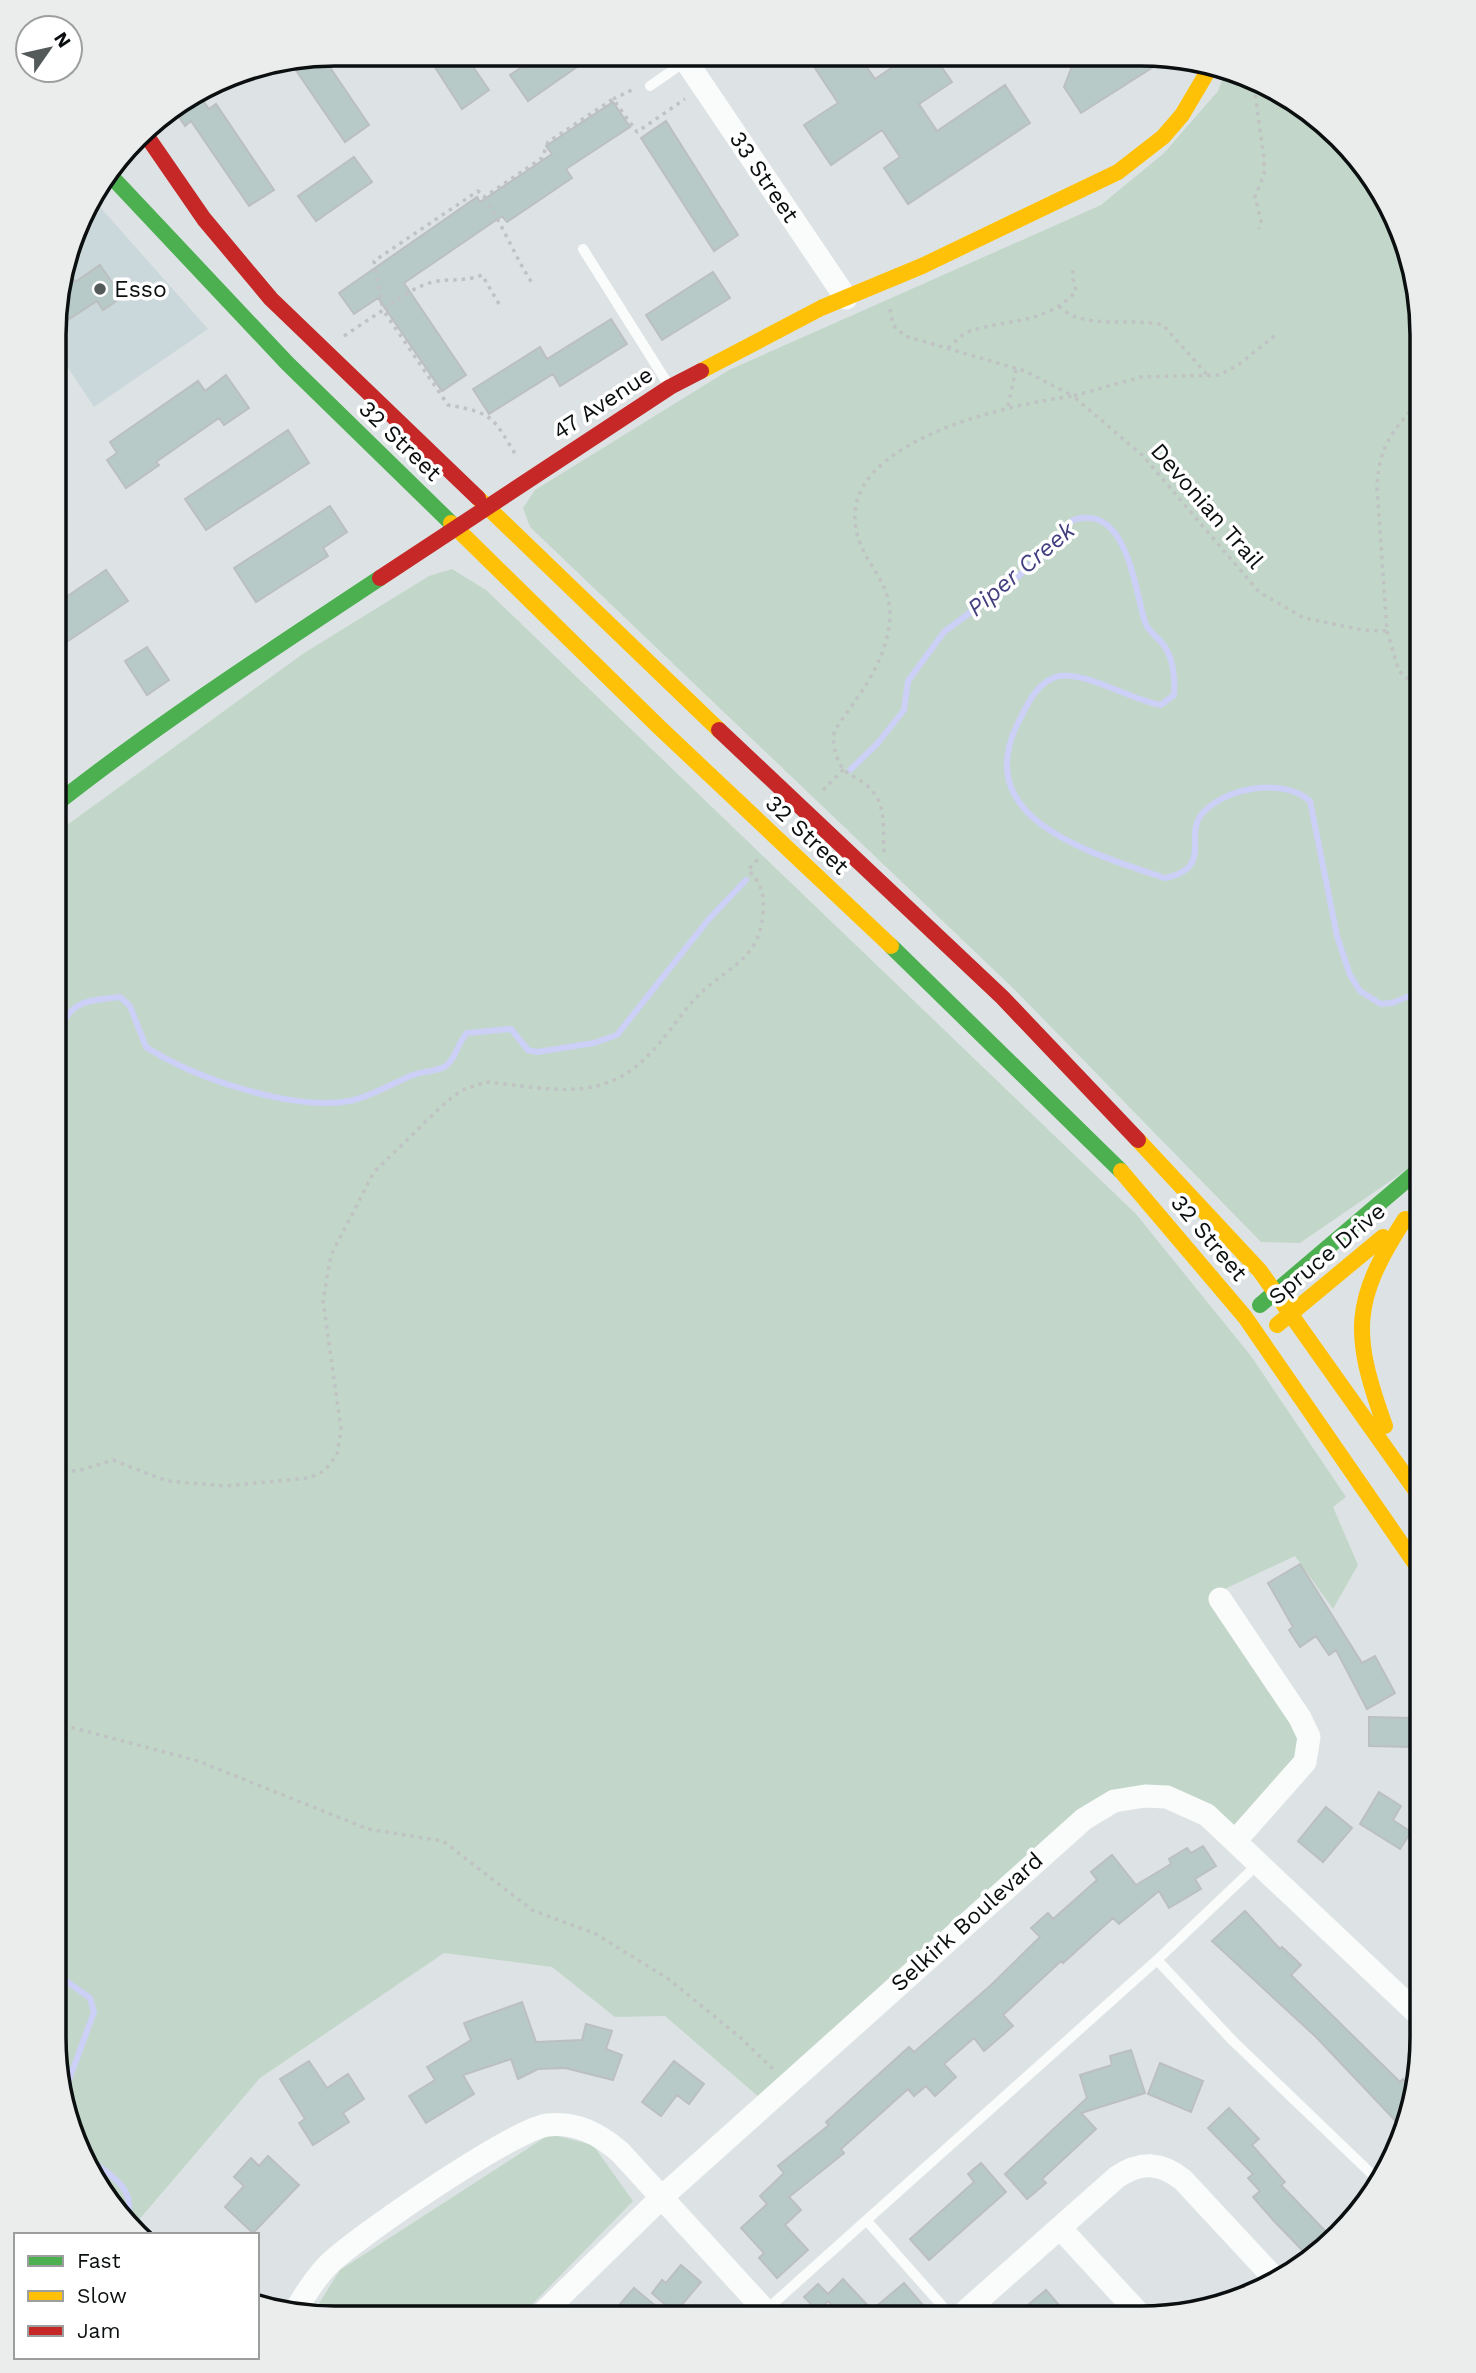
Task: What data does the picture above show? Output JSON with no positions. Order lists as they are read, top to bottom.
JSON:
{
  "streets": {
    "main road": ["47 Avenue", "32 Street", "Spruce Drive"],
    "street": ["33 Street", "Selkirk Boulevard"],
    "path": ["Devonian Trail"]
  },
  "crossings": [
    ["33 Street", "47 Avenue"],
    ["47 Avenue", "32 Street"],
    ["32 Street", "Spruce Drive"]
  ],
  "water": ["Piper Creek"],
  "places": ["Esso"],
  "legend": ["Fast", "Slow", "Jam"],
  "north": "top right"
}
